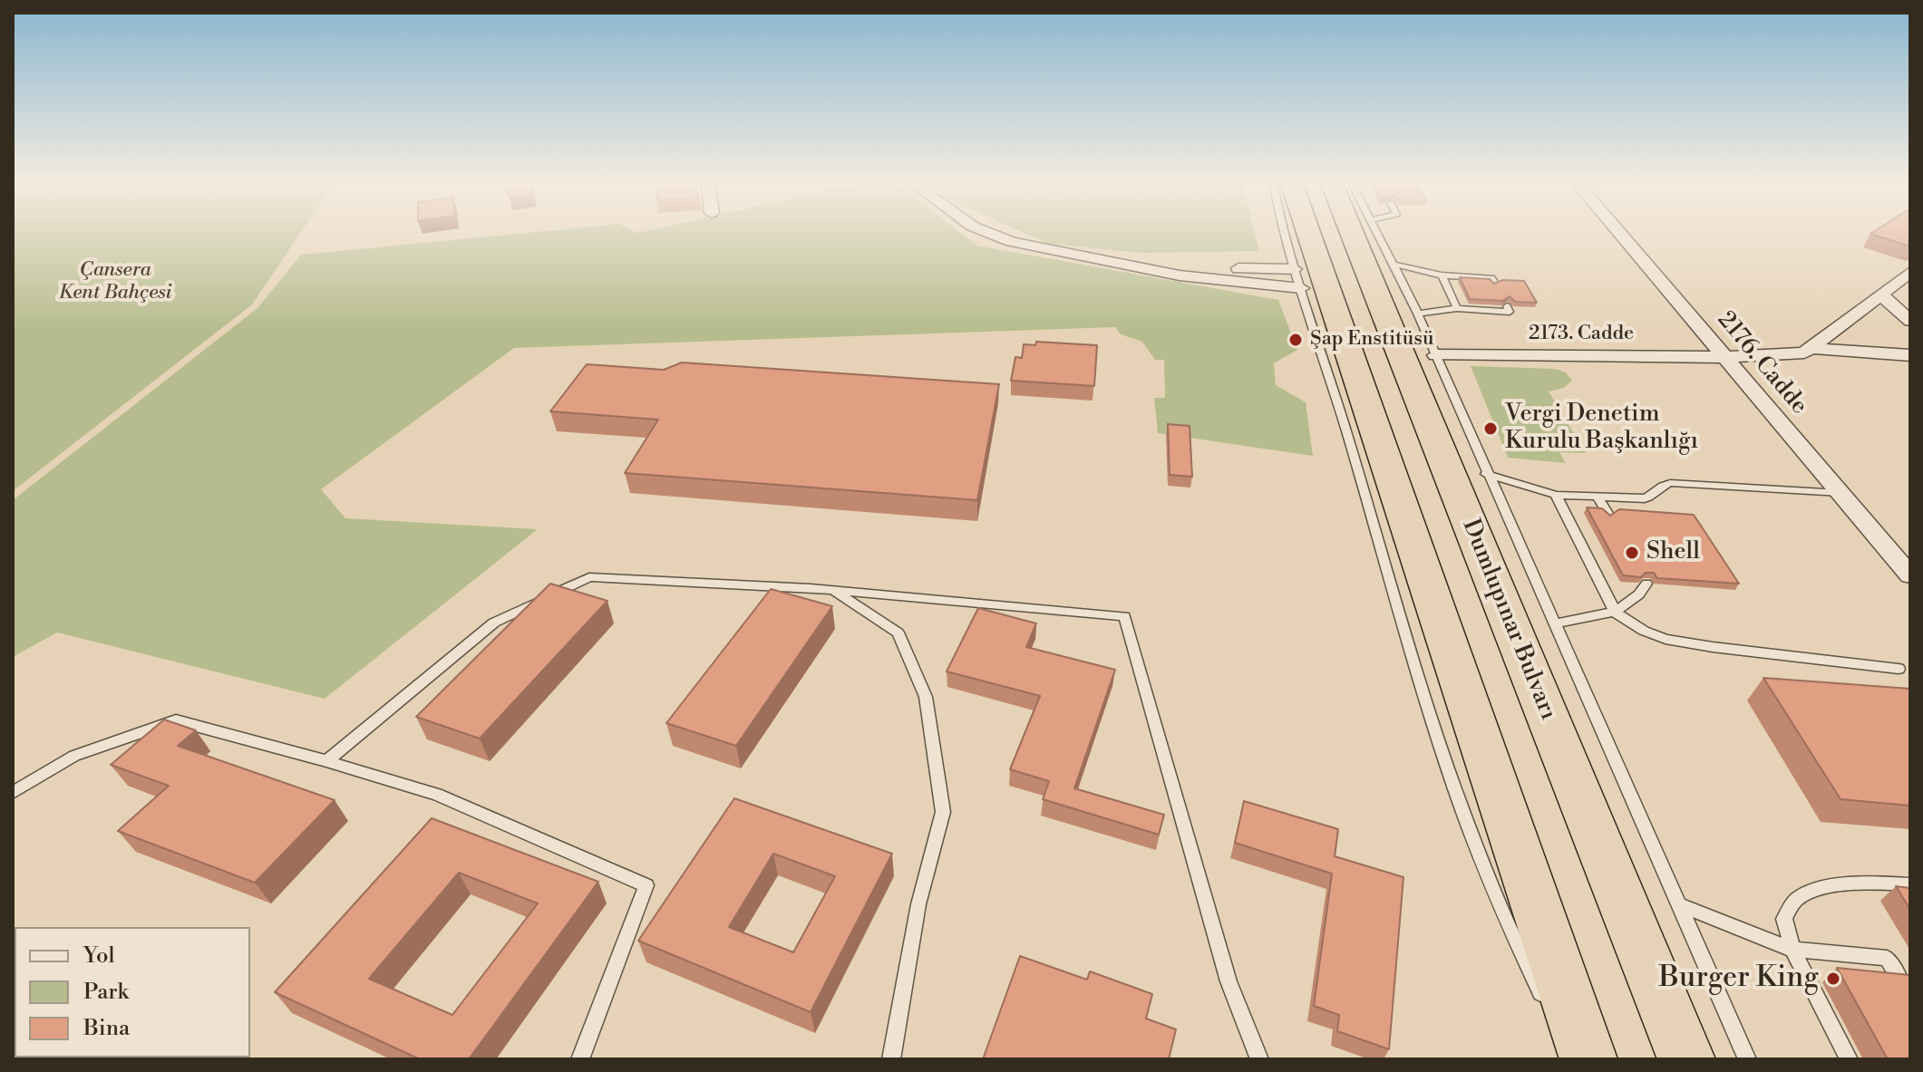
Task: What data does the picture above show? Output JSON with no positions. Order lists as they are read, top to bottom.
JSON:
{
  "streets": {
    "highway": ["Dumlupınar Bulvarı"],
    "street": ["2173. Cadde", "2176. Cadde"]
  },
  "crossings": [
    ["2173. Cadde", "2176. Cadde"]
  ],
  "parks": ["Çansera Kent Bahçesi"],
  "places": [
    "Şap Enstitüsü",
    "Vergi Denetim Kurulu Başkanlığı",
    "Shell",
    "Burger King"
  ],
  "legend": ["Yol", "Park", "Bina"]
}
